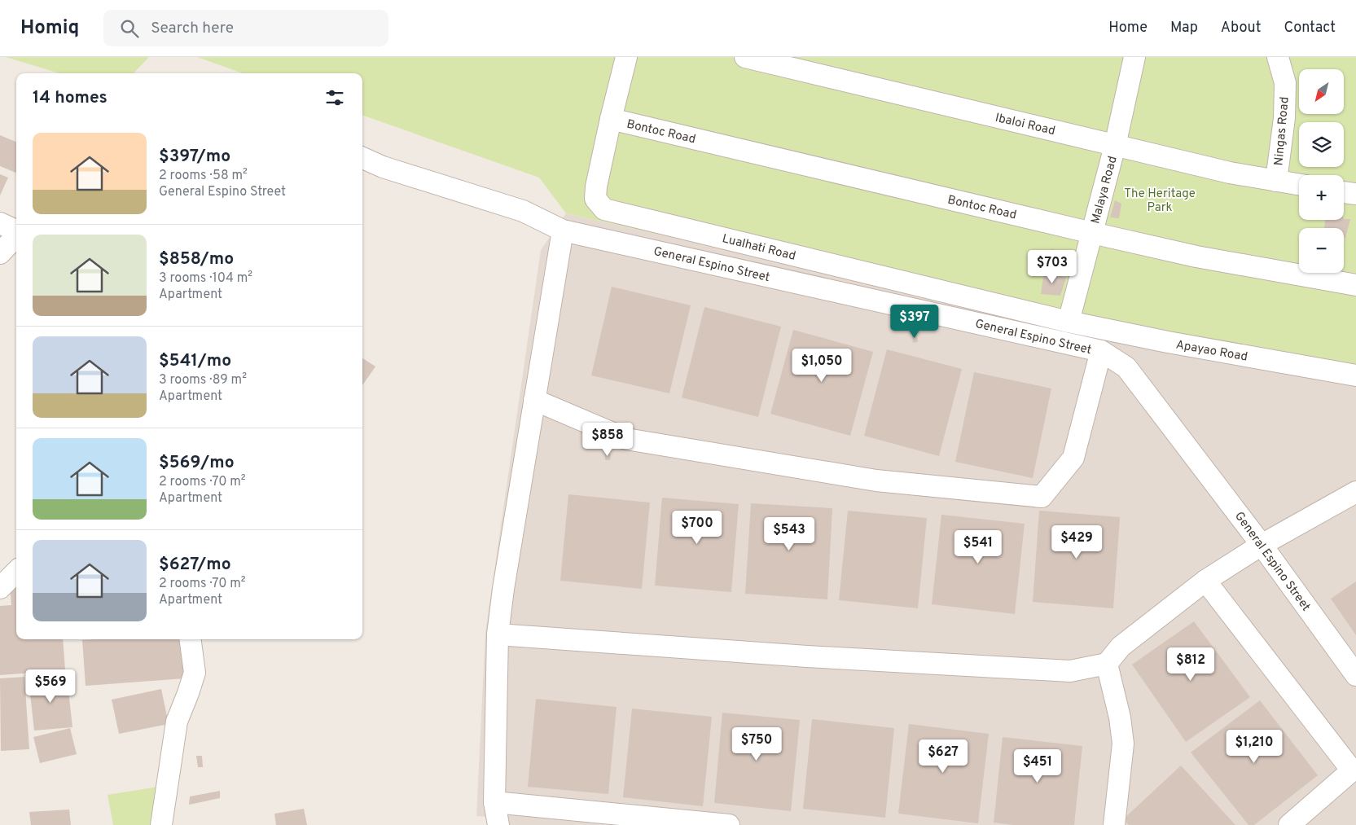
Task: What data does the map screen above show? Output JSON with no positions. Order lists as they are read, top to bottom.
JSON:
{
  "streets": {
    "street": [
      "Ibaloi Road",
      "Bontoc Road",
      "Ningas Road",
      "Malaya Road",
      "Lualhati Road",
      "General Espino Street",
      "Apayao Road"
    ]
  },
  "crossings": [
    ["Ibaloi Road", "Ningas Road"],
    ["Ibaloi Road", "Malaya Road"],
    ["Bontoc Road", "Malaya Road"],
    ["Bontoc Road", "Lualhati Road"],
    ["Malaya Road", "Lualhati Road"],
    ["Malaya Road", "Apayao Road"],
    ["Lualhati Road", "Apayao Road"]
  ],
  "parks": ["The Heritage Park"],
  "north": "bottom left",
  "page": {
    "header": "Homiq",
    "search": "Search here",
    "nav": [
      "Home",
      "Map",
      "About",
      "Contact"
    ],
    "map_buttons": ["+", "−"],
    "heading": "14 homes",
    "list": [
      {
        "name": "$397/mo",
        "note": "2 rooms · 58 m² · General Espino Street"
      },
      {
        "name": "$858/mo",
        "note": "3 rooms · 104 m² · Apartment"
      },
      {
        "name": "$541/mo",
        "note": "3 rooms · 89 m² · Apartment"
      },
      {
        "name": "$569/mo",
        "note": "2 rooms · 70 m² · Apartment"
      },
      {
        "name": "$627/mo",
        "note": "2 rooms · 70 m² · Apartment"
      }
    ],
    "price": [
      "$703",
      "$397",
      "$1,050",
      "$858",
      "$700",
      "$543",
      "$429",
      "$541",
      "$812",
      "$569",
      "$750",
      "$1,210",
      "$627",
      "$451"
    ]
  }
}
